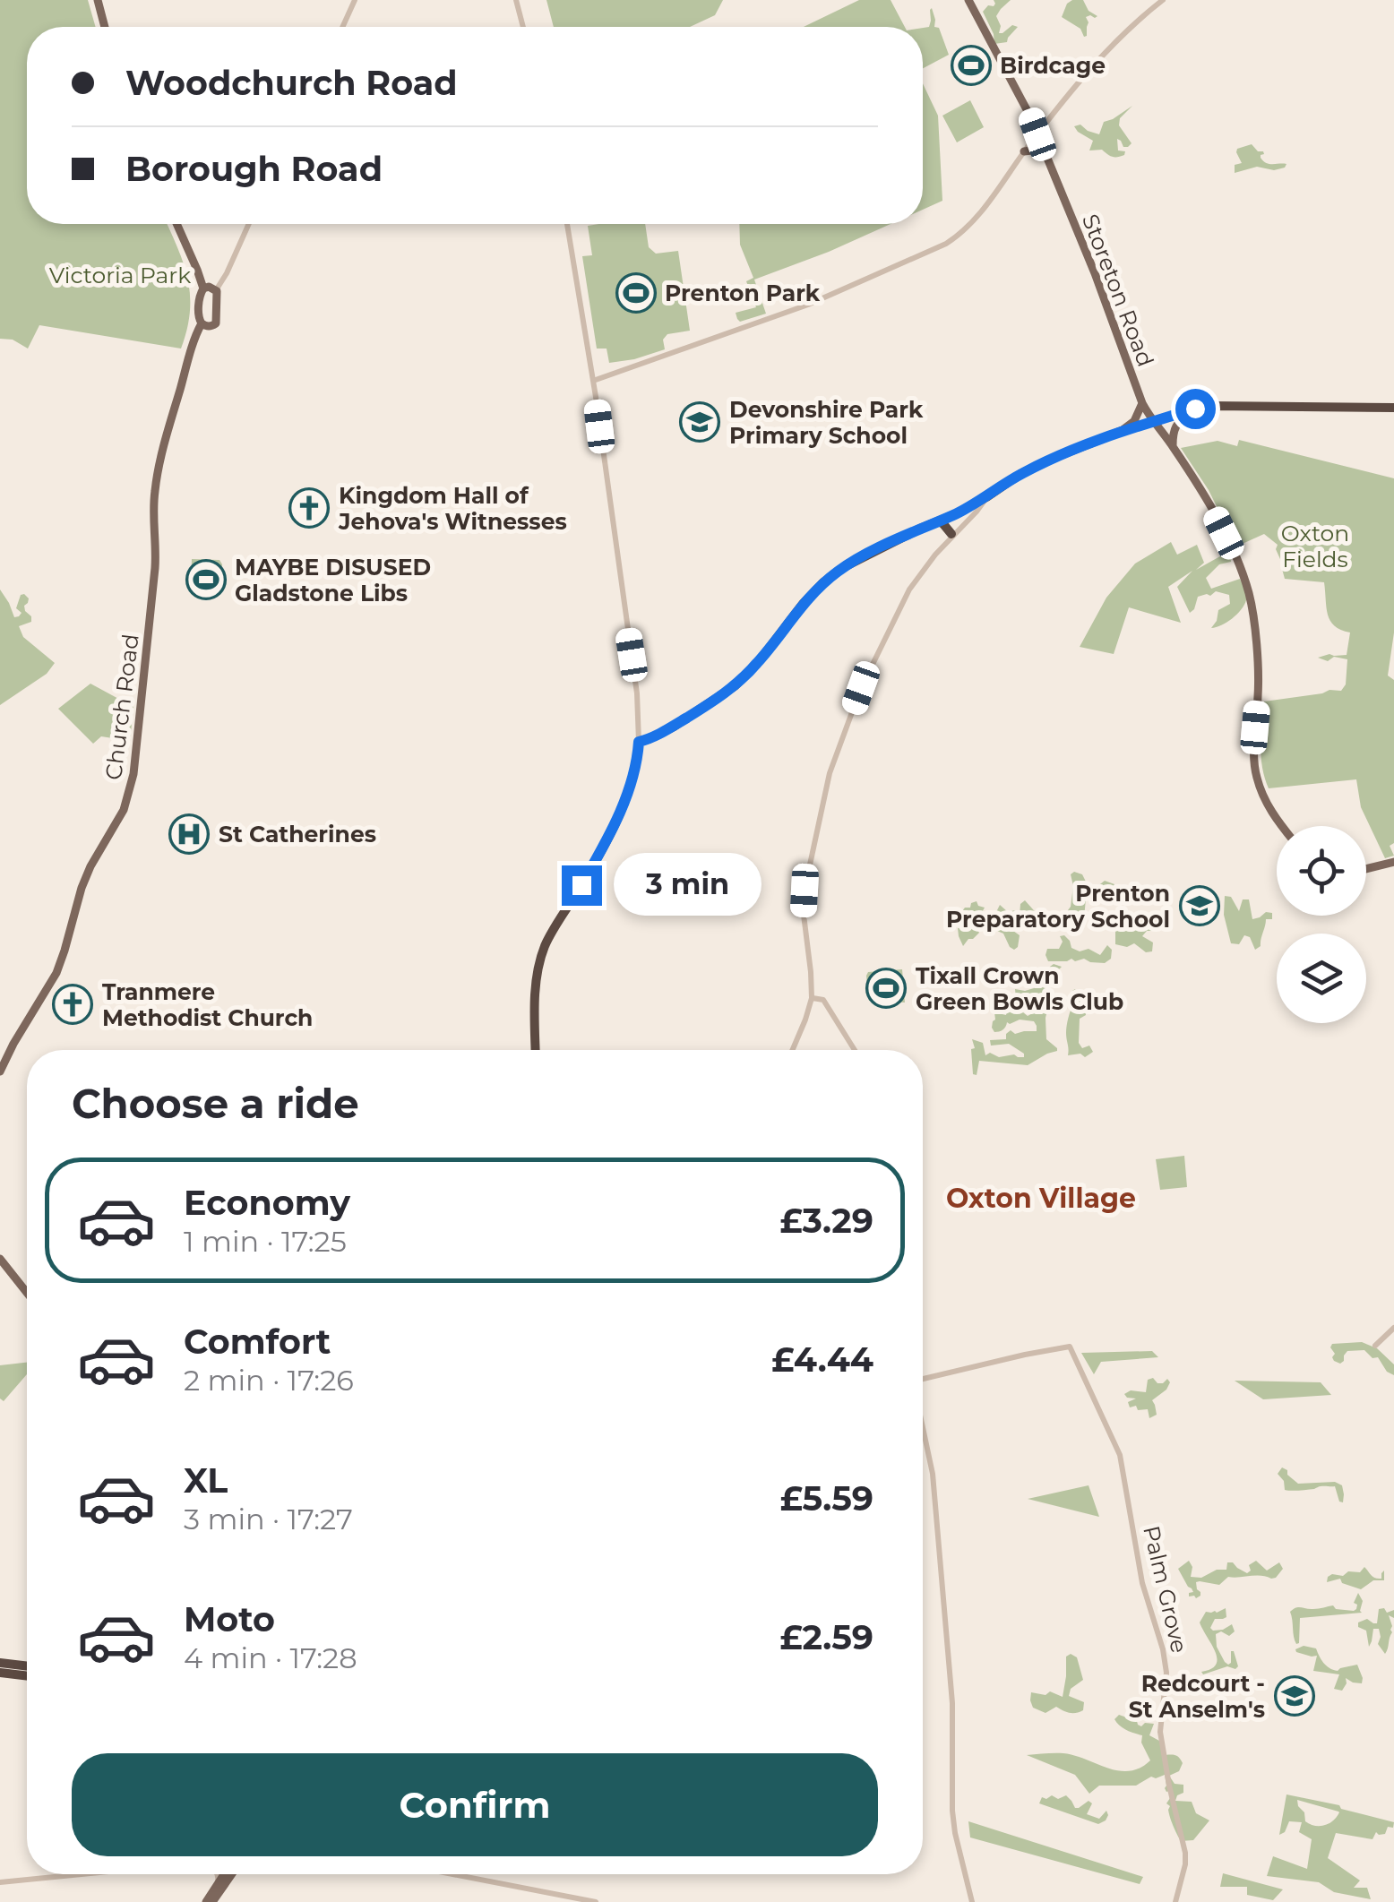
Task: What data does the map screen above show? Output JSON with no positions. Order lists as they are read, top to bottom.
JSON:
{
  "streets": {
    "main road": ["Storeton Road", "Church Road"],
    "street": ["Palm Grove"]
  },
  "districts": ["Oxton Village"],
  "parks": ["Victoria Park", "Oxton Fields"],
  "places": {
    "sports": [
      "Birdcage",
      "Prenton Park",
      "MAYBE DISUSED Gladstone Libs",
      "Tixall Crown Green Bowls Club"
    ],
    "school or university": ["Devonshire Park Primary School", "Prenton Preparatory School", "Redcourt - St Anselm's"],
    "church": ["Kingdom Hall of Jehova's Witnesses", "Tranmere Methodist Church"],
    "hospital": ["St Catherines"]
  },
  "page": {
    "banner": ["Woodchurch Road", "Borough Road"],
    "bubble": "3 min",
    "heading": "Choose a ride",
    "list": [
      {
        "name": "Economy",
        "note": "1 min · 17:25",
        "value": "£3.29"
      },
      {
        "name": "Comfort",
        "note": "2 min · 17:26",
        "value": "£4.44"
      },
      {
        "name": "XL",
        "note": "3 min · 17:27",
        "value": "£5.59"
      },
      {
        "name": "Moto",
        "note": "4 min · 17:28",
        "value": "£2.59"
      }
    ],
    "buttons": "Confirm"
  }
}
